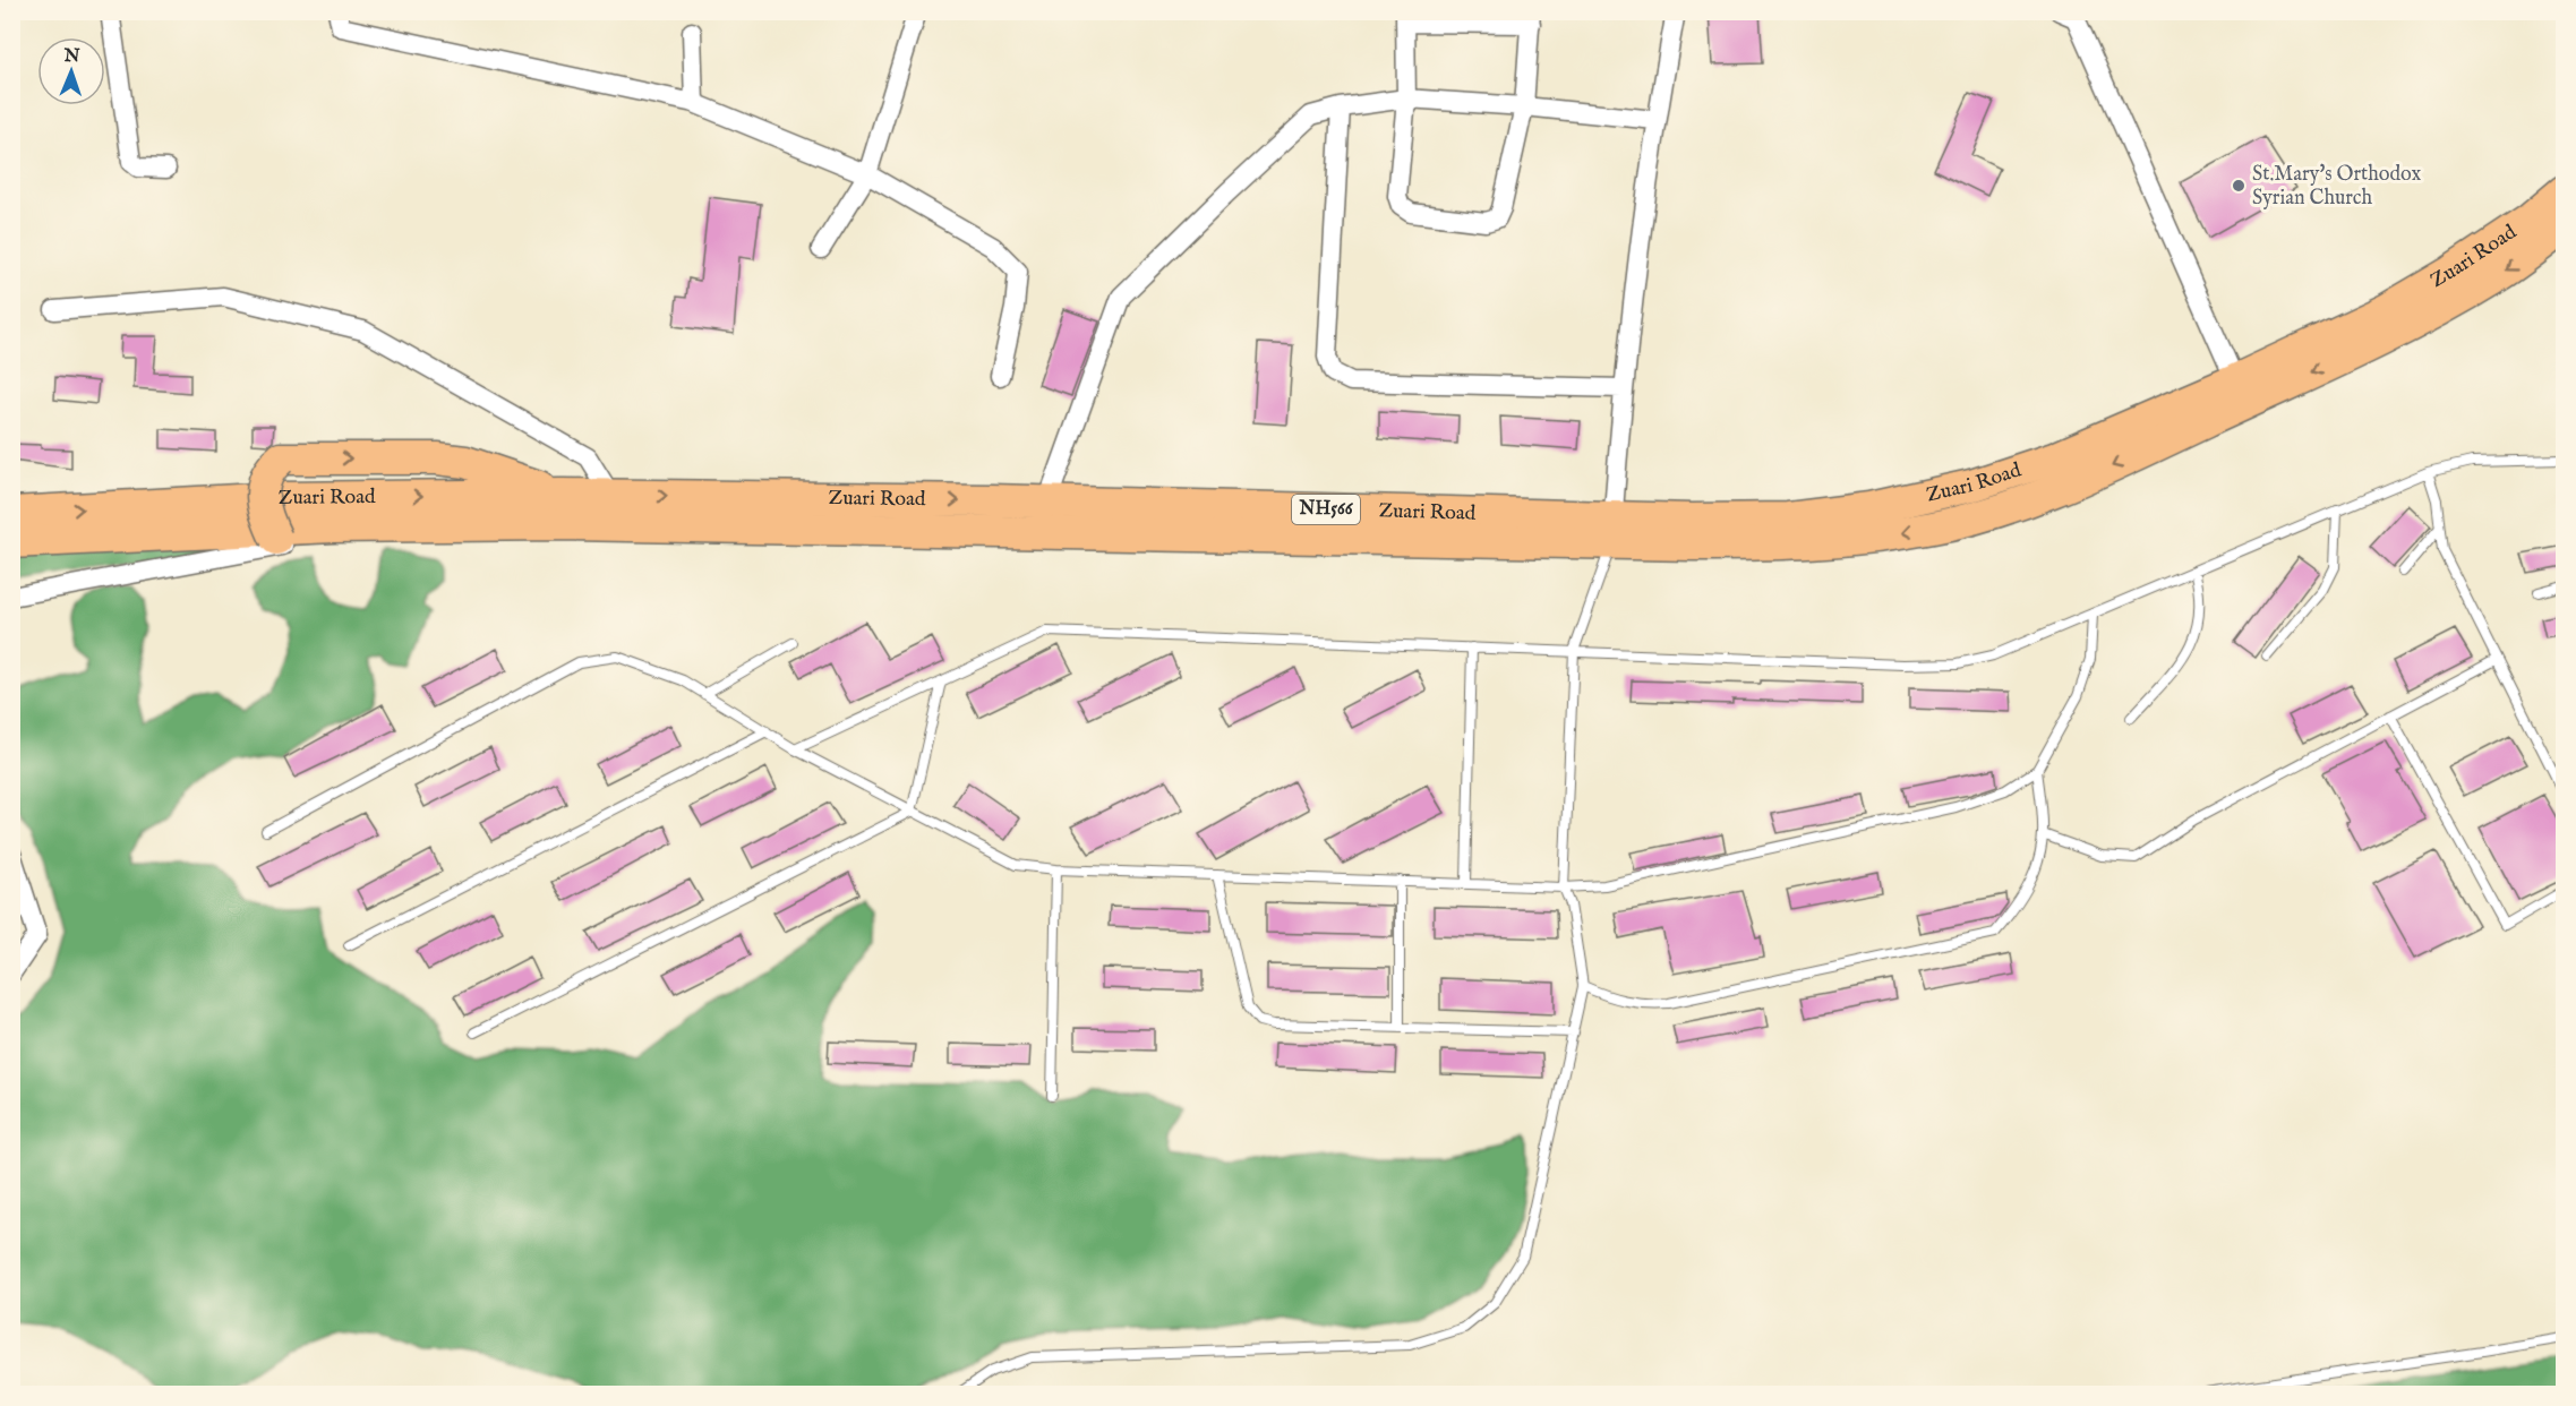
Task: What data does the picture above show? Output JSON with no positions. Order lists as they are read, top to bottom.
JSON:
{
  "streets": {
    "highway": ["Zuari Road", "NH566"]
  },
  "places": ["St.Mary's Orthodox Syrian Church"],
  "north": "top"
}
